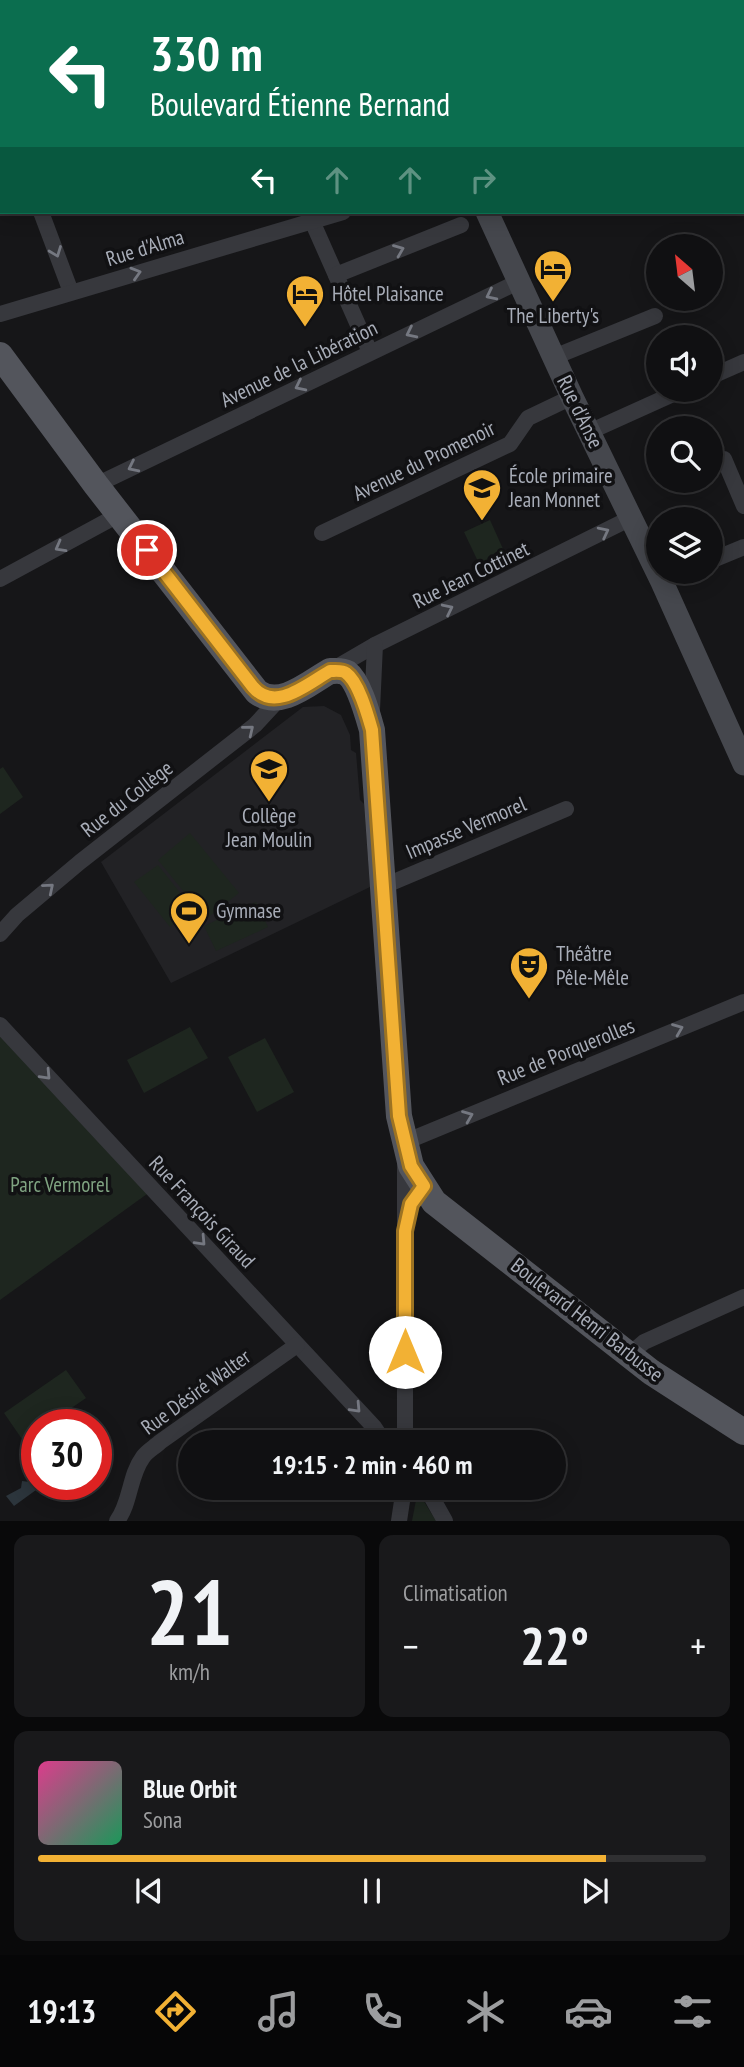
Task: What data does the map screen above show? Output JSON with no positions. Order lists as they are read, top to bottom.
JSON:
{
  "streets": {
    "main road": ["Rue d'Anse", "Boulevard Henri Barbusse"],
    "street": [
      "Rue d'Alma",
      "Avenue de la Libération",
      "Avenue du Promenoir",
      "Rue Jean Cottinet",
      "Rue du Collège",
      "Impasse Vermorel",
      "Rue de Porquerolles",
      "Rue François Giraud",
      "Rue Désiré Walter"
    ]
  },
  "crossings": [
    ["Avenue de la Libération", "Rue d'Anse"],
    ["Rue d'Anse", "Avenue du Promenoir"],
    ["Rue d'Anse", "Rue Jean Cottinet"],
    ["Rue François Giraud", "Rue Désiré Walter"]
  ],
  "one_way": [
    "Rue d'Alma",
    "Rue Jean Cottinet",
    "Rue du Collège",
    "Rue de Porquerolles",
    "Rue François Giraud"
  ],
  "parks": ["Parc Vermorel"],
  "places": {
    "hotel": ["The Liberty's", "Hôtel Plaisance"],
    "school or university": ["École primaire Jean Monnet", "Collège Jean Moulin"],
    "sports": ["Gymnase"],
    "theatre": ["Théâtre Pêle-Mêle"]
  },
  "north": "top left",
  "page": {
    "turn": ["330 m", "Boulevard Étienne Bernand"],
    "limit": "30",
    "trip": "19:15 · 2 min · 460 m",
    "tile": [
      ["21", "km/h"],
      "Climatisation"
    ],
    "heat": ["−", "22°", "+"],
    "song": ["Blue Orbit", "Sona"],
    "tabs": "19:13"
  }
}
